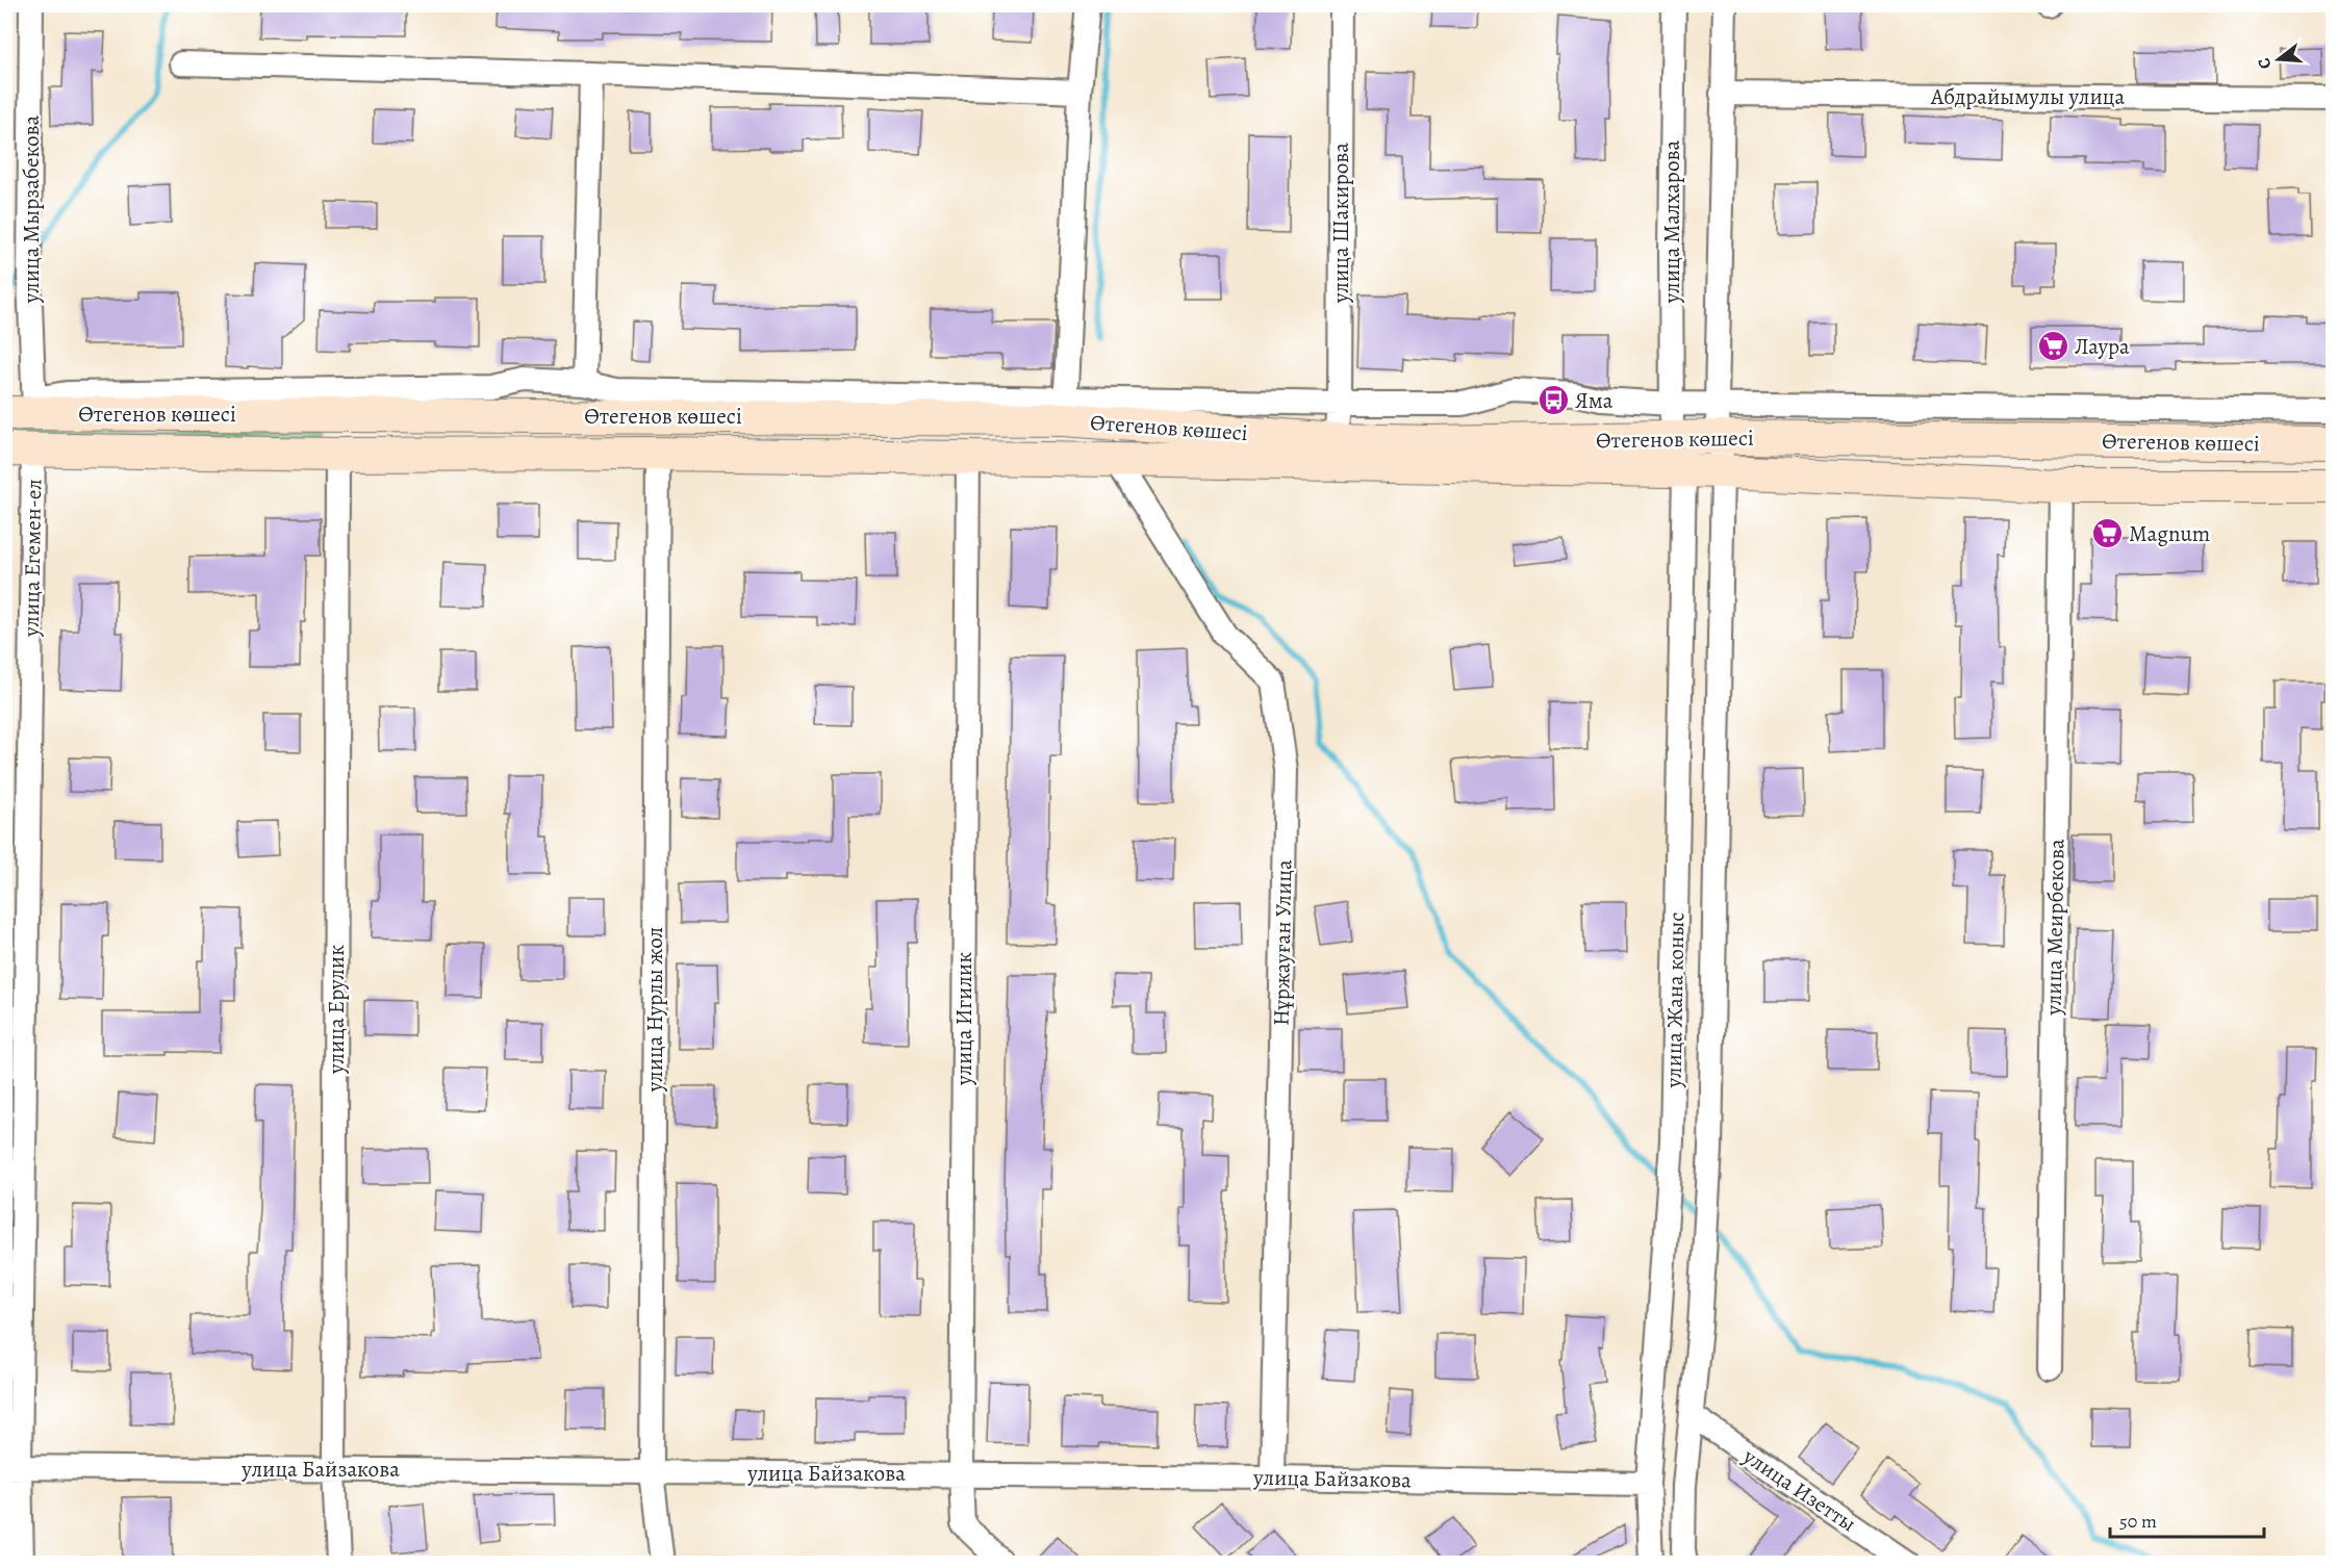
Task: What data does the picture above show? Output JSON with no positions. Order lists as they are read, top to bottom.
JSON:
{
  "streets": {
    "main road": ["Өтегенов көшесі"],
    "street": [
      "Абдрайымулы улица",
      "улица Мырзабекова",
      "улица Малхарова",
      "улица Шакирова",
      "улица Егемен-ел",
      "улица Меирбекова",
      "Нұржауған Улица",
      "улица Жана коныс",
      "улица Ерулик",
      "улица Нурлы жол",
      "улица Игилик",
      "улица Байзакова",
      "улица Изетты"
    ]
  },
  "crossings": [
    ["улица Мырзабекова", "Өтегенов көшесі"],
    ["улица Малхарова", "Өтегенов көшесі"],
    ["улица Малхарова", "улица Жана коныс"],
    ["улица Шакирова", "Өтегенов көшесі"],
    ["Өтегенов көшесі", "улица Егемен-ел"],
    ["Өтегенов көшесі", "улица Меирбекова"],
    ["Өтегенов көшесі", "Нұржауған Улица"],
    ["Өтегенов көшесі", "улица Жана коныс"],
    ["Өтегенов көшесі", "улица Ерулик"],
    ["Өтегенов көшесі", "улица Нурлы жол"],
    ["Өтегенов көшесі", "улица Игилик"],
    ["улица Егемен-ел", "улица Байзакова"],
    ["Нұржауған Улица", "улица Байзакова"],
    ["улица Жана коныс", "улица Байзакова"],
    ["улица Жана коныс", "улица Изетты"],
    ["улица Ерулик", "улица Байзакова"],
    ["улица Нурлы жол", "улица Байзакова"],
    ["улица Игилик", "улица Байзакова"]
  ],
  "places": {
    "supermarket": ["Лаура", "Magnum"],
    "bus stop": ["Яма"]
  },
  "scale_bar": "50 m",
  "north": "left"
}
